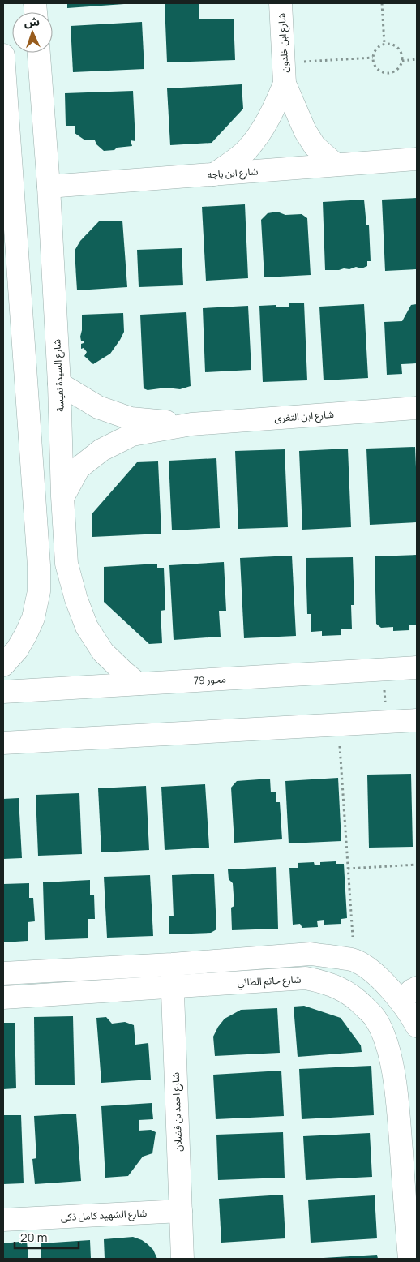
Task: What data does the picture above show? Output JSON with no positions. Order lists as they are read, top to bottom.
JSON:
{
  "streets": {
    "street": [
      "شارع ابن خلدون",
      "شارع ابن باجه",
      "شارع السيدة نفيسة",
      "شارع ابن التغرى",
      "محور 79",
      "شارع حاتم الطائي",
      "شارع احمد بن فضلان",
      "شارع الشهيد كامل ذكى"
    ]
  },
  "crossings": [
    ["شارع ابن خلدون", "شارع ابن باجه"],
    ["شارع ابن باجه", "شارع السيدة نفيسة"],
    ["شارع السيدة نفيسة", "شارع ابن التغرى"],
    ["شارع السيدة نفيسة", "محور 79"],
    ["شارع حاتم الطائي", "شارع احمد بن فضلان"],
    ["شارع احمد بن فضلان", "شارع الشهيد كامل ذكى"]
  ],
  "scale_bar": "20 m",
  "north": "top"
}
